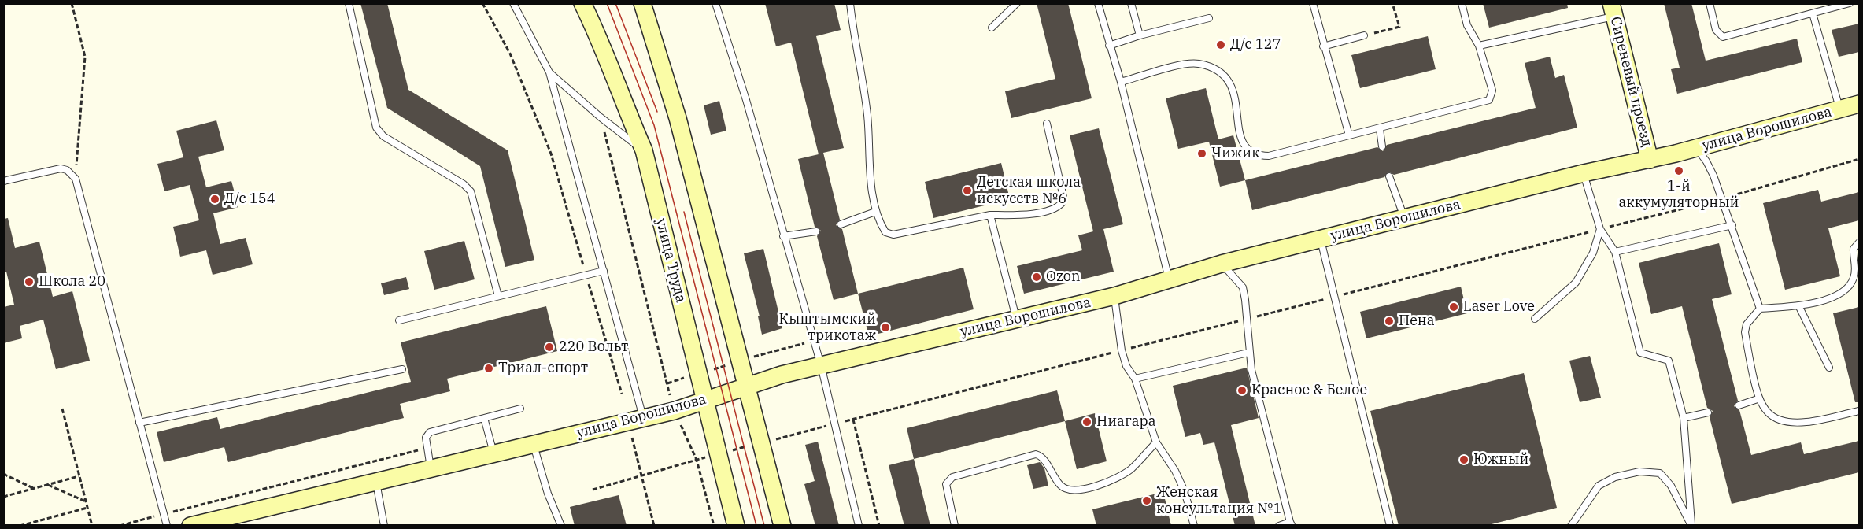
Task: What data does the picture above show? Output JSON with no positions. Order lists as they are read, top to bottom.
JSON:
{
  "streets": {
    "main road": ["Сиреневый проезд", "улица Ворошилова", "улица Труда"]
  },
  "crossings": [
    ["Сиреневый проезд", "улица Ворошилова"],
    ["улица Ворошилова", "улица Труда"]
  ],
  "places": [
    "Д/с 127",
    "Чижик",
    "1-й аккумуляторный",
    "Детская школа искусств №6",
    "Д/с 154",
    "Ozon",
    "Школа 20",
    "Laser Love",
    "Пена",
    "Кыштымский трикотаж",
    "220 Вольт",
    "Триал-спорт",
    "Красное & Белое",
    "Ниагара",
    "Южный",
    "Женская консультация №1"
  ]
}
